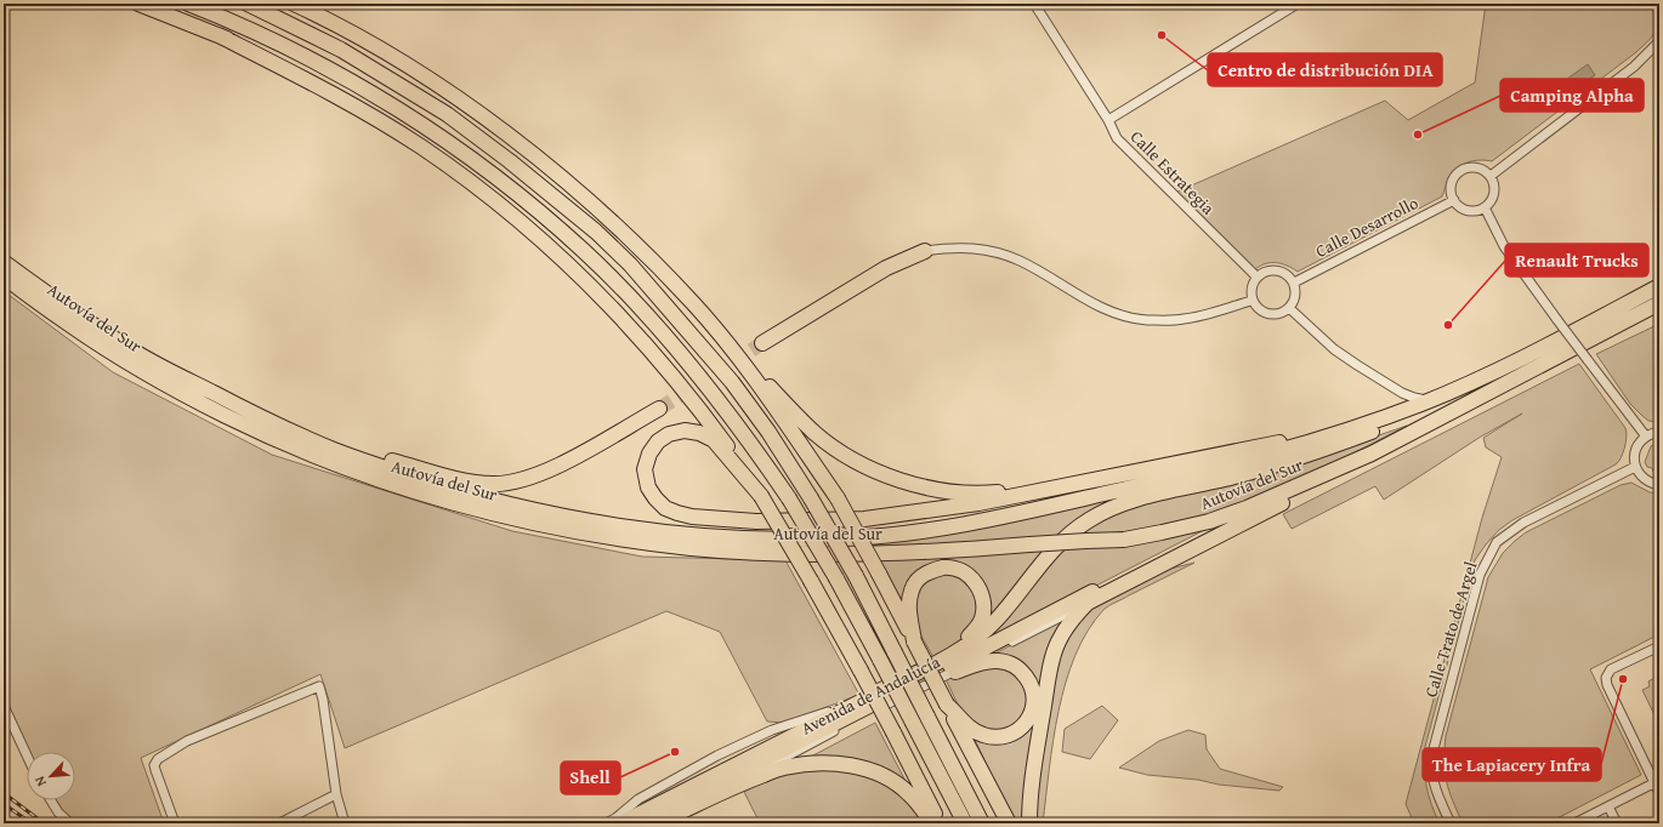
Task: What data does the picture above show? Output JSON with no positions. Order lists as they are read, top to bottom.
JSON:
{
  "streets": {
    "highway": ["Autovía del Sur"],
    "main road": ["Avenida de Andalucía"],
    "street": ["Calle Estrategia", "Calle Desarrollo", "Calle Trato de Argel"]
  },
  "crossings": [
    ["Calle Estrategia", "Calle Desarrollo"]
  ],
  "places": [
    "Centro de distribución DIA",
    "Camping Alpha",
    "Renault Trucks",
    "The Lapiacery Infra",
    "Shell"
  ],
  "north": "bottom left"
}
